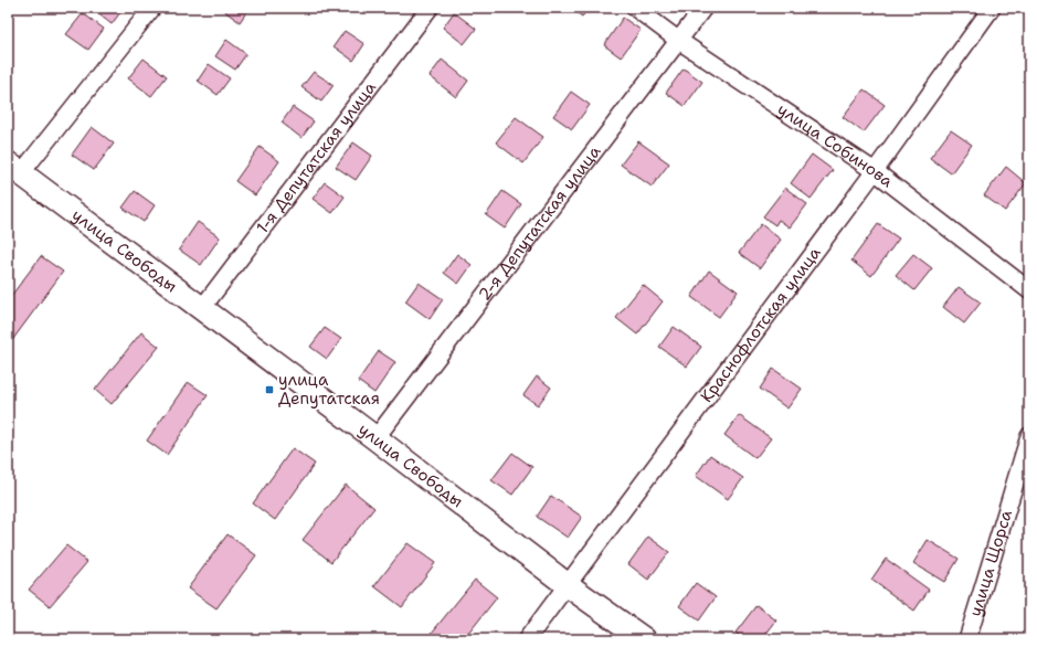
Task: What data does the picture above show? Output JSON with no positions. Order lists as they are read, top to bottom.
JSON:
{
  "streets": {
    "street": [
      "улица Собинова",
      "1-я Депутатская улица",
      "2-я Депутатская улица",
      "улица Свободы",
      "Краснофлотская улица",
      "улица Щорса"
    ]
  },
  "crossings": [
    ["улица Собинова", "2-я Депутатская улица"],
    ["улица Собинова", "Краснофлотская улица"],
    ["1-я Депутатская улица", "улица Свободы"],
    ["2-я Депутатская улица", "улица Свободы"],
    ["улица Свободы", "Краснофлотская улица"]
  ],
  "places": {
    "transit": ["улица Депутатская"]
  }
}
